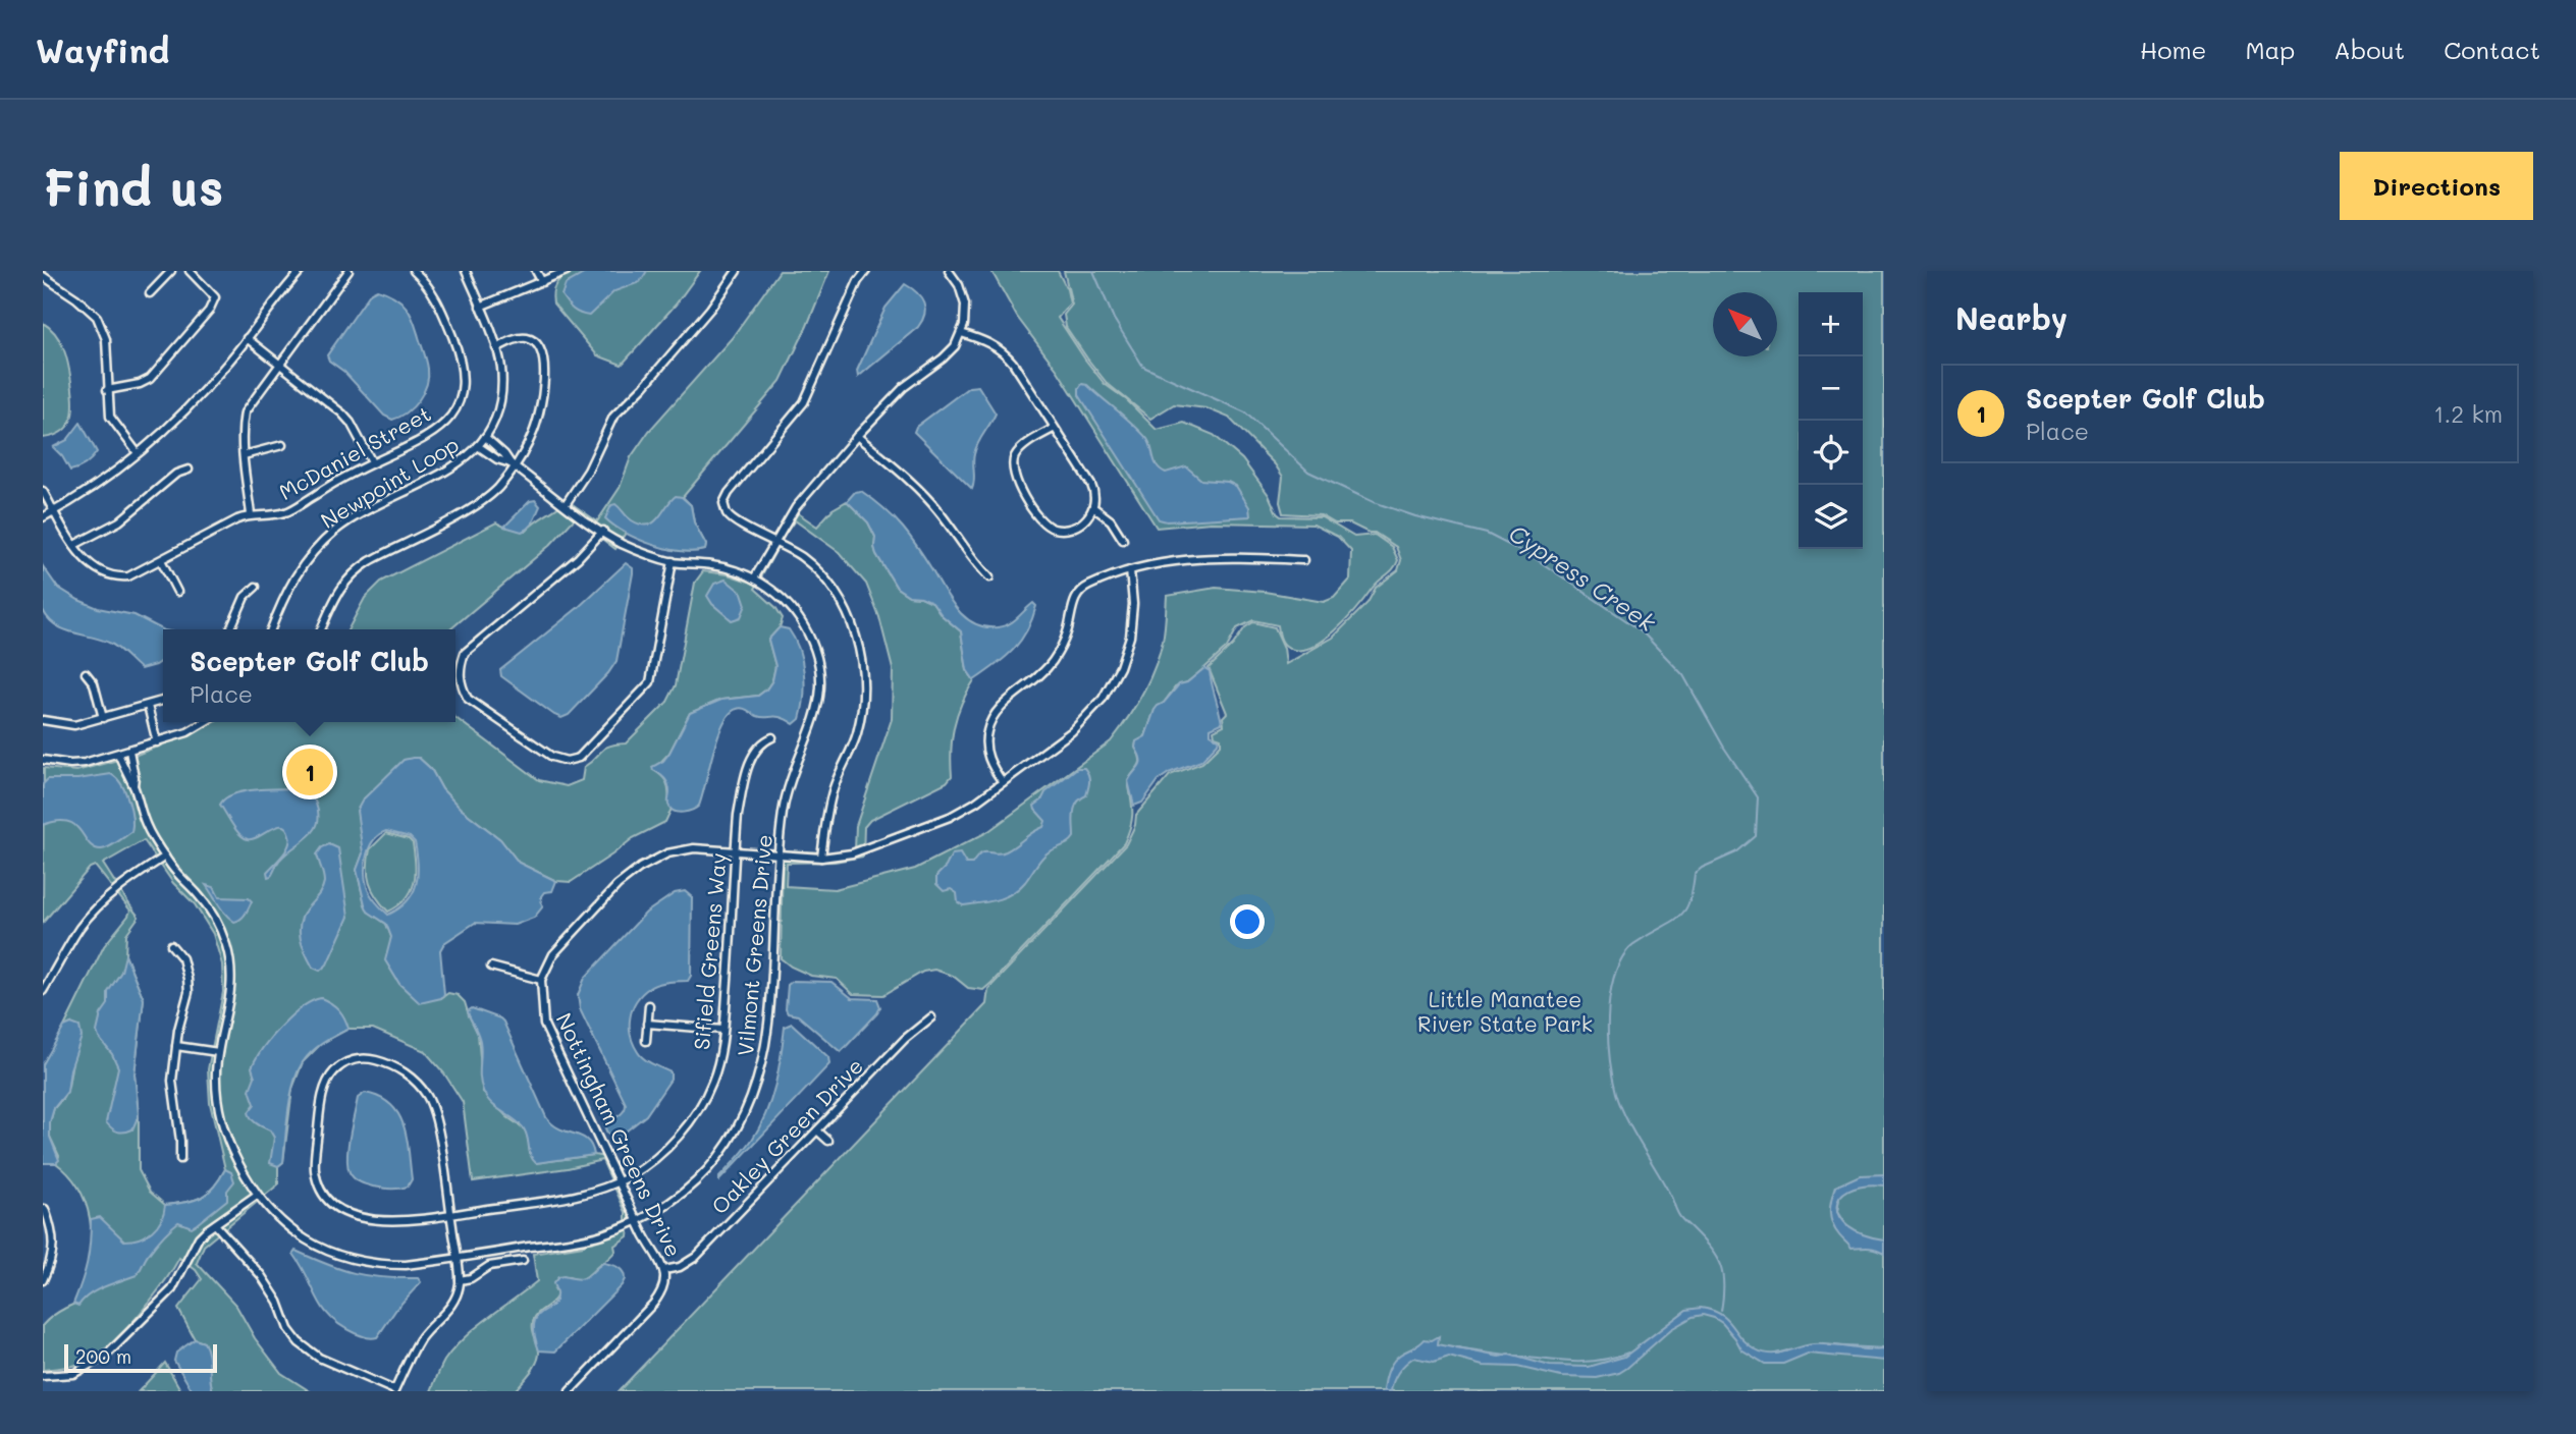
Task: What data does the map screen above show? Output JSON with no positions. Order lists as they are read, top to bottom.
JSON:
{
  "streets": {
    "street": [
      "McDaniel Street",
      "Newpoint Loop",
      "Vilmont Greens Drive",
      "Sifield Greens Way",
      "Nottingham Greens Drive",
      "Oakley Green Drive"
    ]
  },
  "crossings": [
    ["Vilmont Greens Drive", "Sifield Greens Way"],
    ["Vilmont Greens Drive", "Nottingham Greens Drive"],
    ["Sifield Greens Way", "Nottingham Greens Drive"],
    ["Nottingham Greens Drive", "Oakley Green Drive"]
  ],
  "water": ["Cypress Creek"],
  "parks": ["Little Manatee River State Park"],
  "scale_bar": "200 m",
  "north": "top left",
  "page": {
    "header": "Wayfind",
    "nav": [
      "Home",
      "Map",
      "About",
      "Contact"
    ],
    "buttons": "Directions",
    "title": "Find us",
    "heading": "Nearby",
    "map_buttons": ["+", "−"],
    "list": [
      {
        "mark": "1",
        "name": "Scepter Golf Club",
        "note": "Place",
        "value": "1.2 km"
      }
    ],
    "popup": ["Scepter Golf Club", "Place"],
    "pins": "1",
    "scale": "200 m"
  }
}
